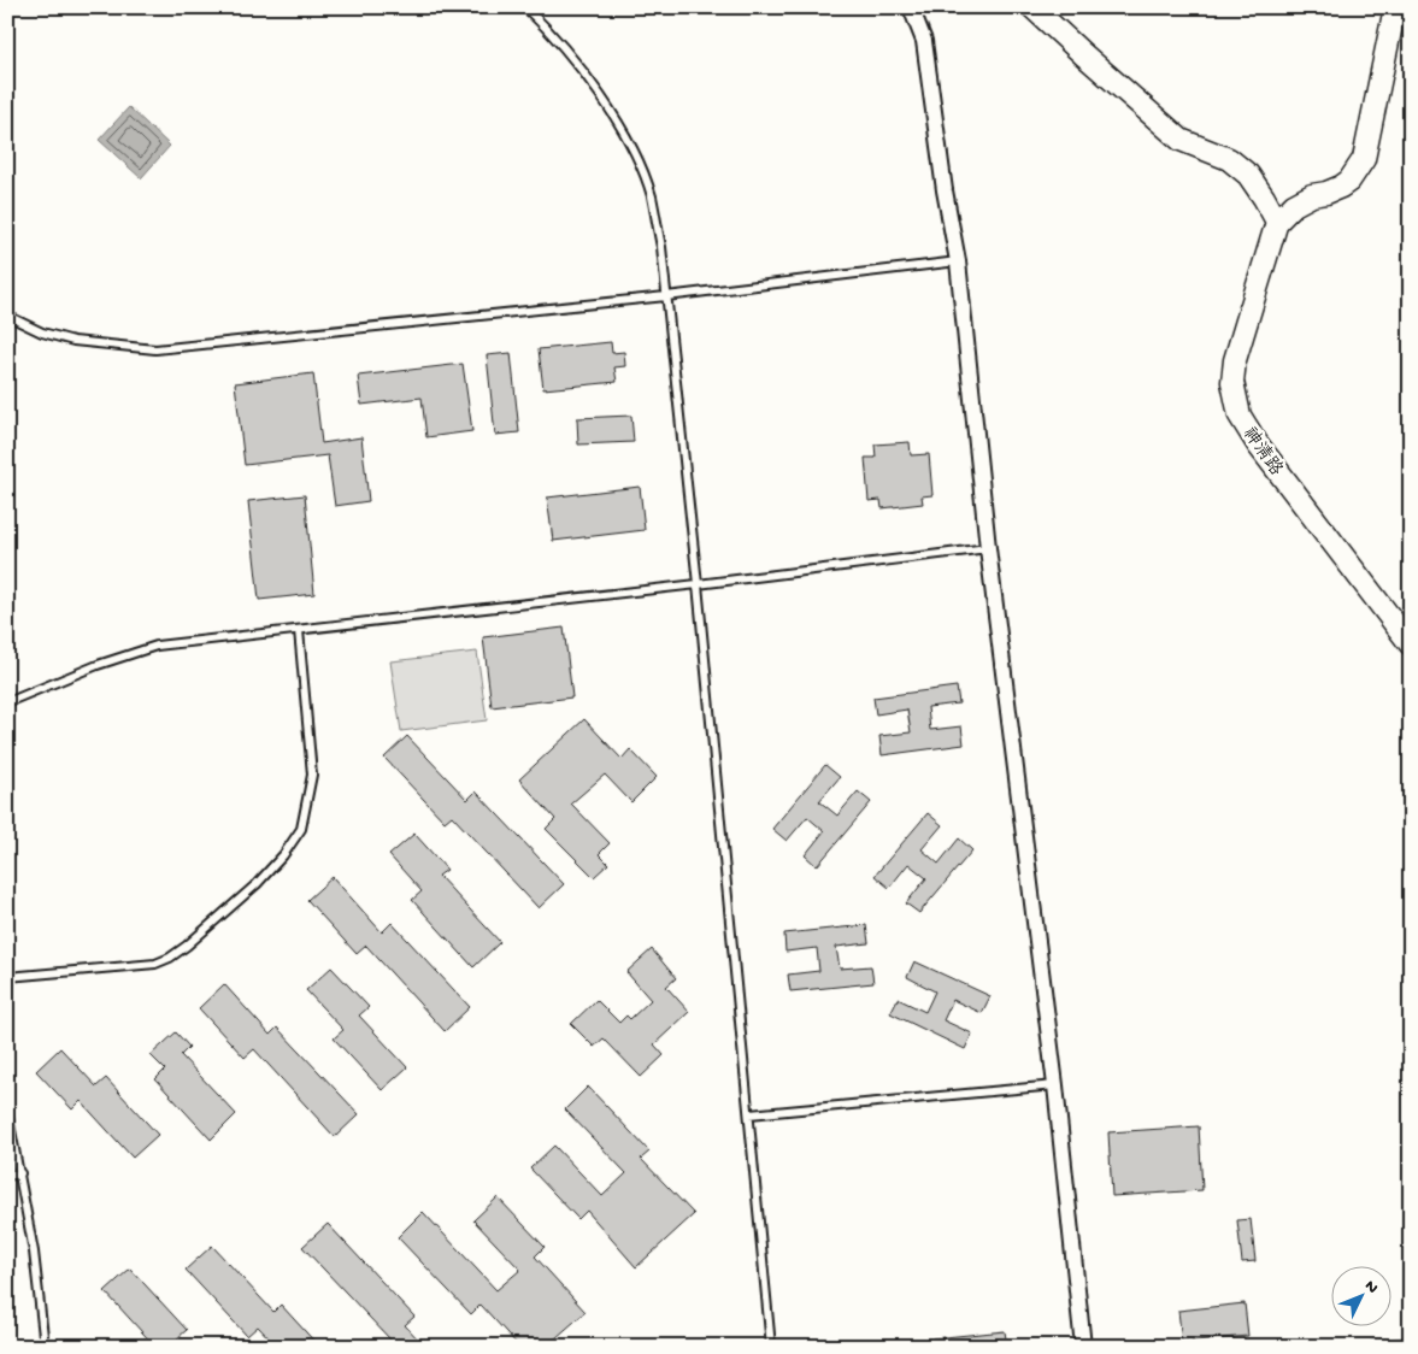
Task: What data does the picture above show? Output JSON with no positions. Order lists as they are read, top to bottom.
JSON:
{
  "streets": {
    "street": ["神清路"]
  },
  "north": "top right"
}
